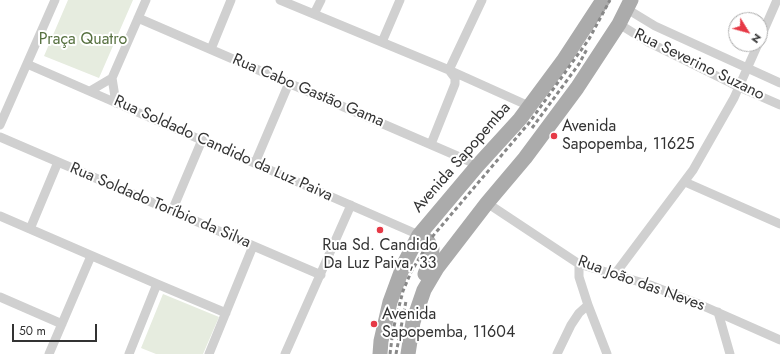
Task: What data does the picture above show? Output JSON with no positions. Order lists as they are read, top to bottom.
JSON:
{
  "streets": {
    "main road": ["Avenida Sapopemba"],
    "street": [
      "Rua Severino Suzano",
      "Rua Cabo Gastão Gama",
      "Rua Soldado Candido da Luz Paiva",
      "Rua Soldado Toríbio da Silva",
      "Rua João das Neves"
    ]
  },
  "crossings": [
    ["Rua Cabo Gastão Gama", "Avenida Sapopemba"],
    ["Rua Soldado Candido da Luz Paiva", "Avenida Sapopemba"]
  ],
  "parks": ["Praça Quatro"],
  "places": ["Avenida Sapopemba, 11625", "Rua Sd. Candido Da Luz Paiva, 33", "Avenida Sapopemba, 11604"],
  "scale_bar": "50 m",
  "north": "bottom right"
}
